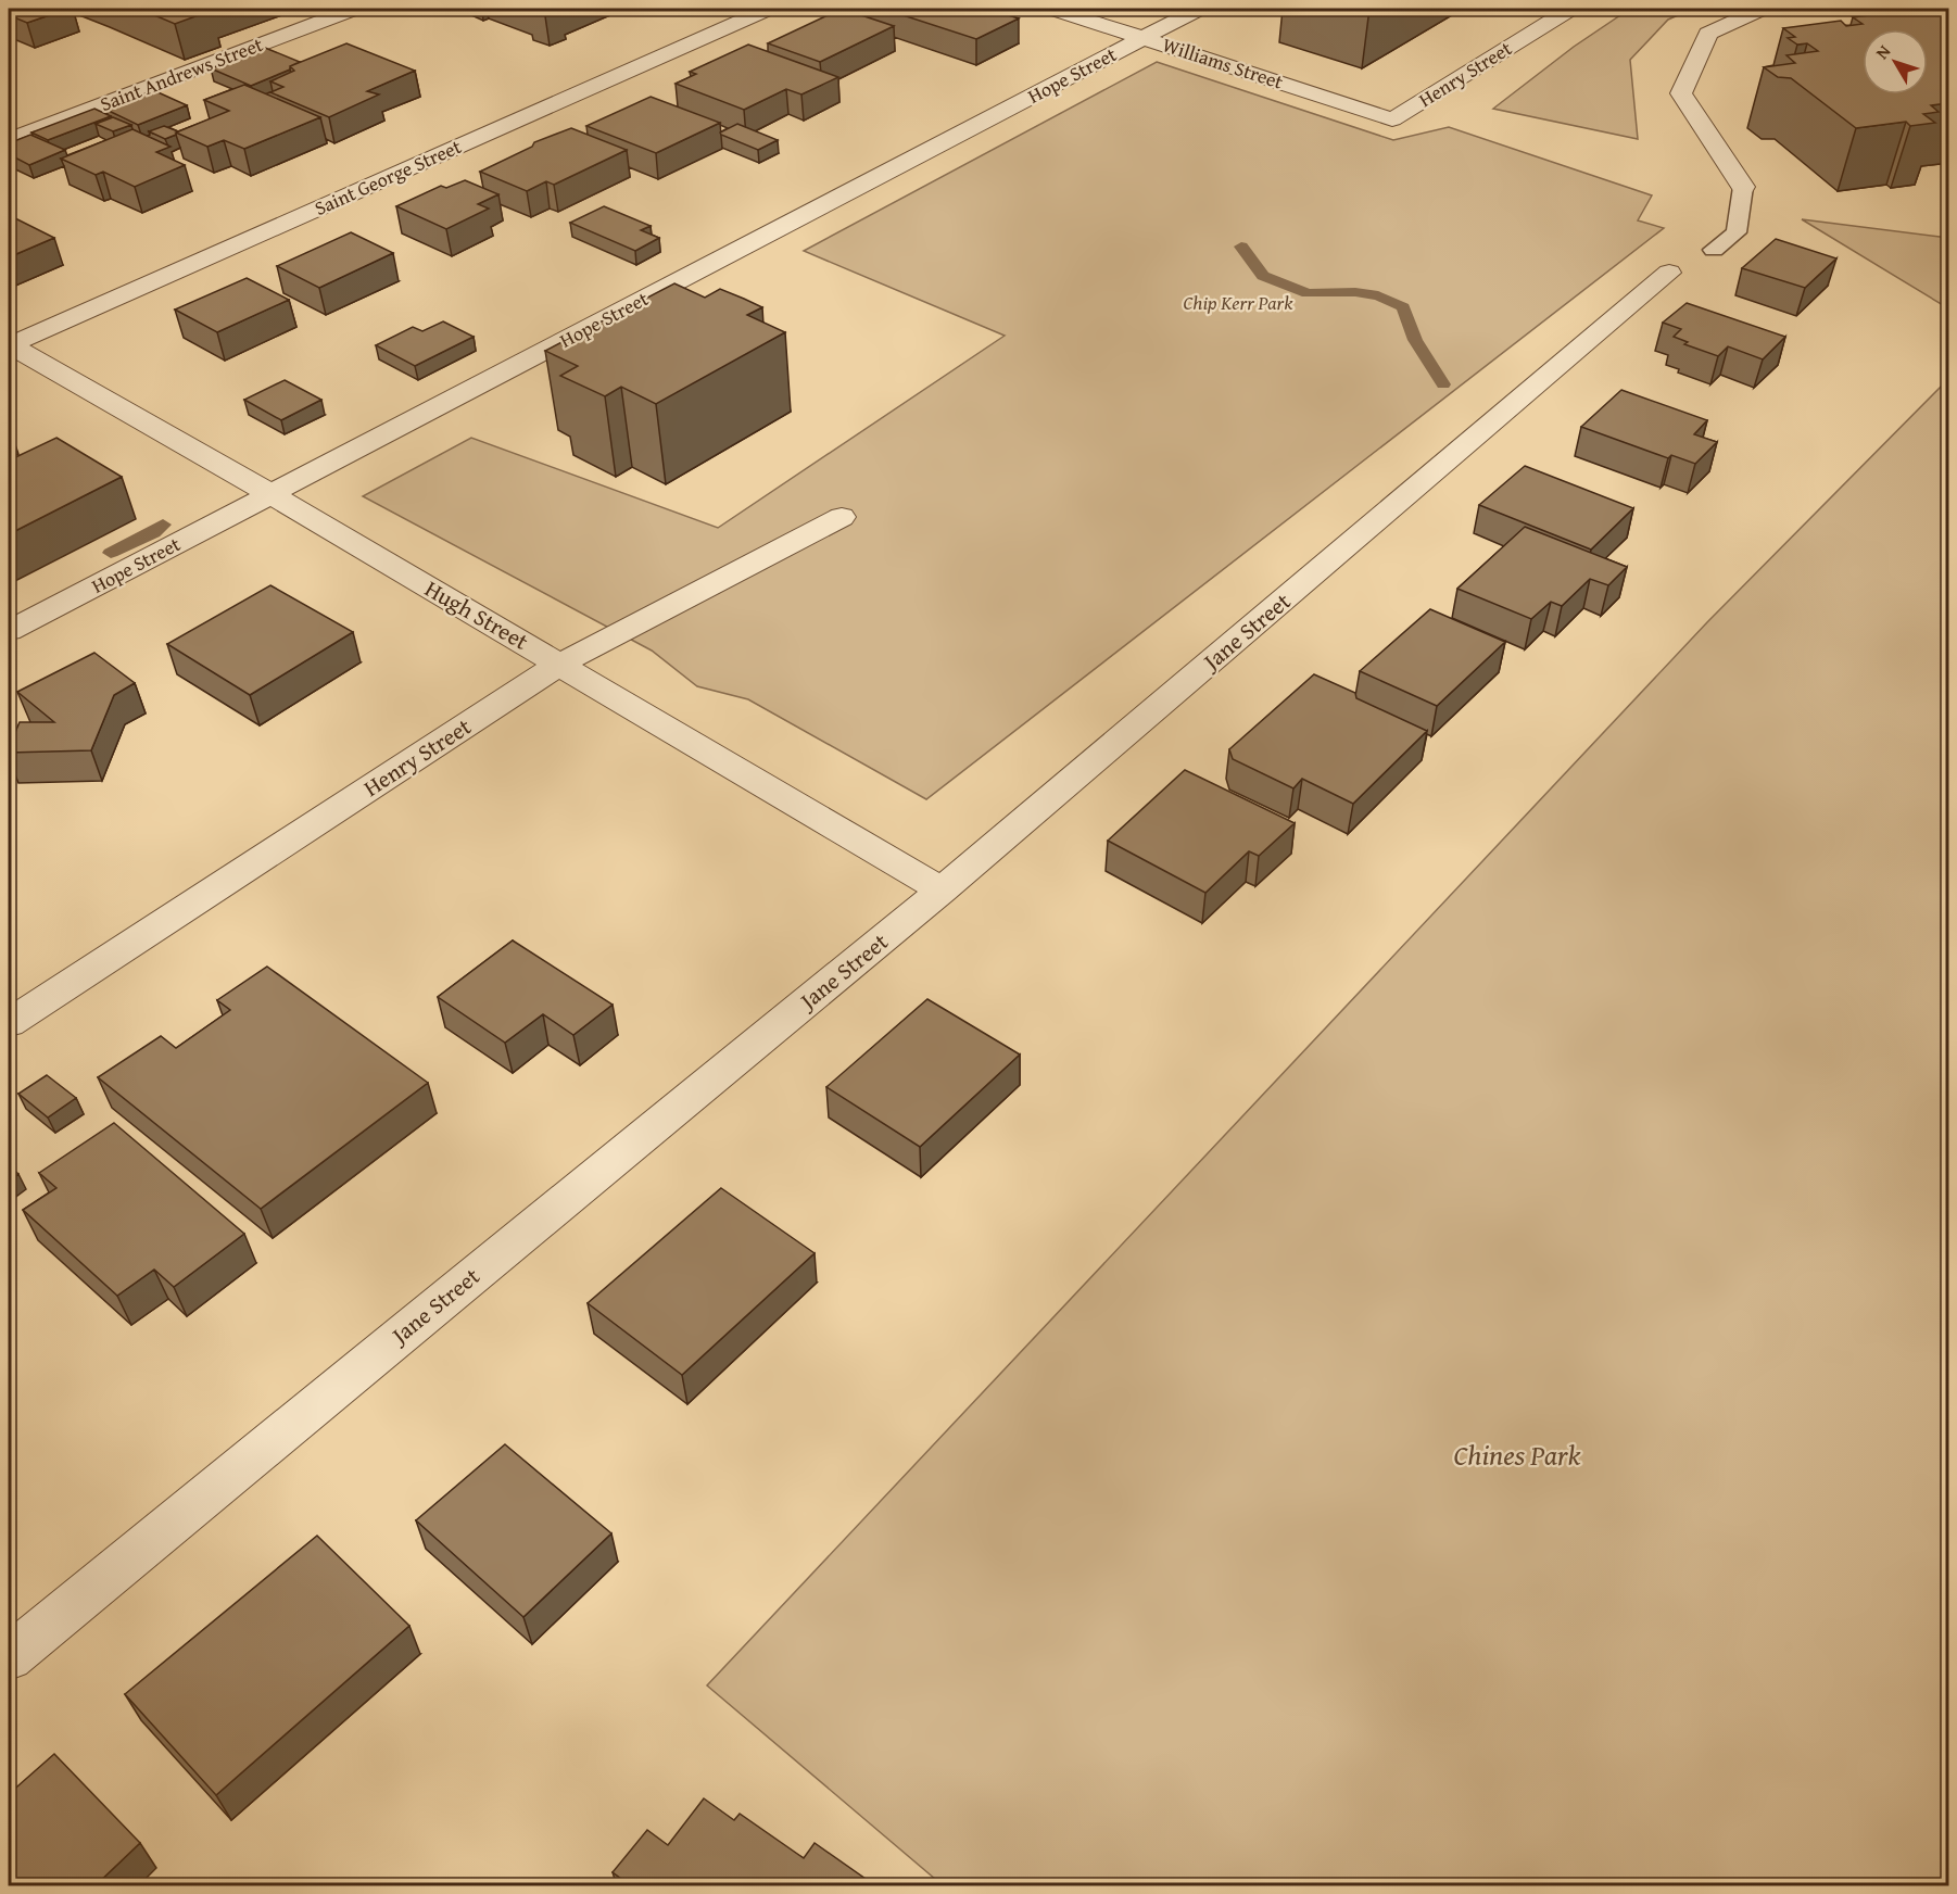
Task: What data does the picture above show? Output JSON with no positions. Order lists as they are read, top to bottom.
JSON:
{
  "streets": {
    "street": [
      "Williams Street",
      "Saint Andrews Street",
      "Henry Street",
      "Hope Street",
      "Saint George Street",
      "Hugh Street",
      "Jane Street"
    ]
  },
  "crossings": [
    ["Williams Street", "Henry Street"],
    ["Williams Street", "Hope Street"],
    ["Henry Street", "Hugh Street"],
    ["Hope Street", "Hugh Street"],
    ["Saint George Street", "Hugh Street"],
    ["Hugh Street", "Jane Street"]
  ],
  "parks": ["Chip Kerr Park", "Chines Park"],
  "north": "top left"
}
